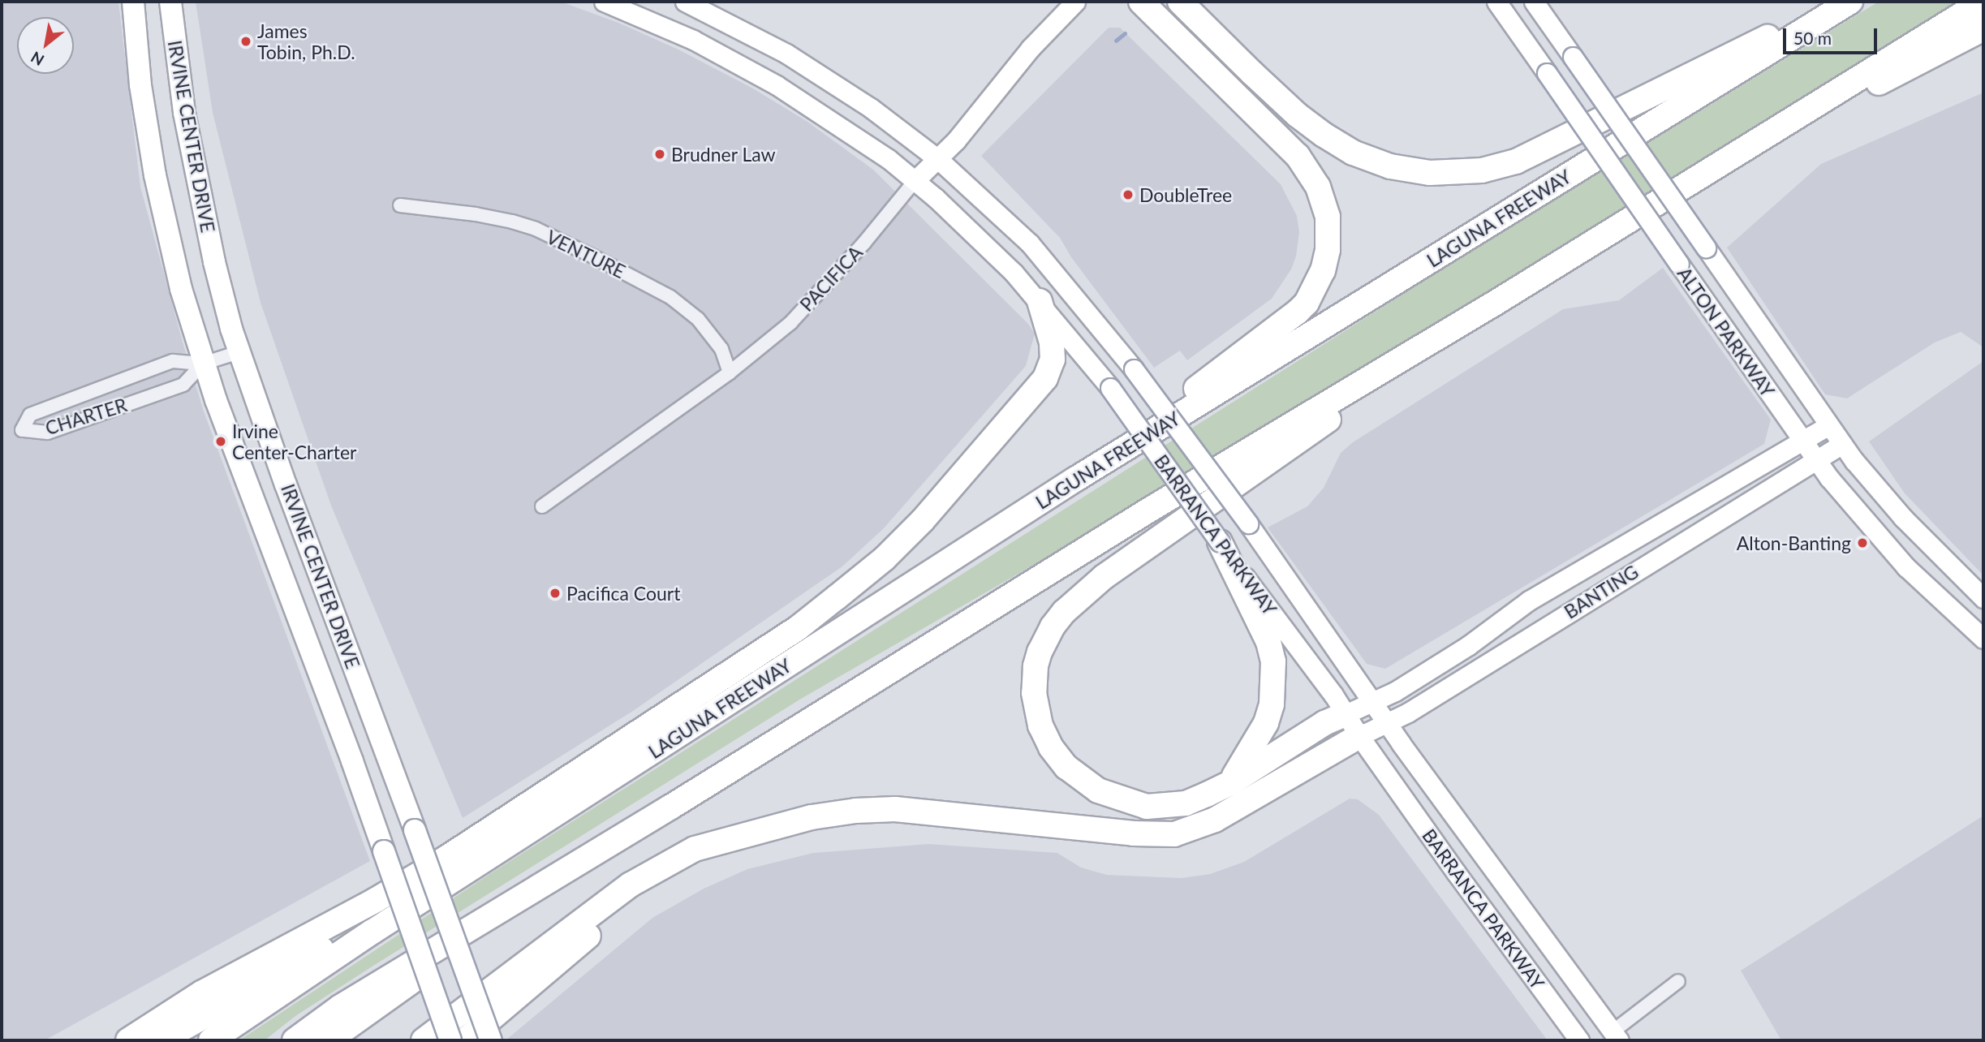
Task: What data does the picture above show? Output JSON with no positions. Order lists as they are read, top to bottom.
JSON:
{
  "streets": {
    "highway": ["LAGUNA FREEWAY"],
    "main road": [
      "IRVINE CENTER DRIVE",
      "PACIFICA",
      "ALTON PARKWAY",
      "BARRANCA PARKWAY",
      "BANTING"
    ],
    "street": ["VENTURE", "CHARTER"]
  },
  "crossings": [
    ["IRVINE CENTER DRIVE", "CHARTER"],
    ["VENTURE", "PACIFICA"],
    ["PACIFICA", "BARRANCA PARKWAY"],
    ["ALTON PARKWAY", "BANTING"],
    ["BARRANCA PARKWAY", "BANTING"]
  ],
  "places": [
    "James Tobin, Ph.D.",
    "Brudner Law",
    "DoubleTree",
    "Irvine Center-Charter",
    "Alton-Banting",
    "Pacifica Court"
  ],
  "scale_bar": "50 m",
  "north": "bottom left"
}
